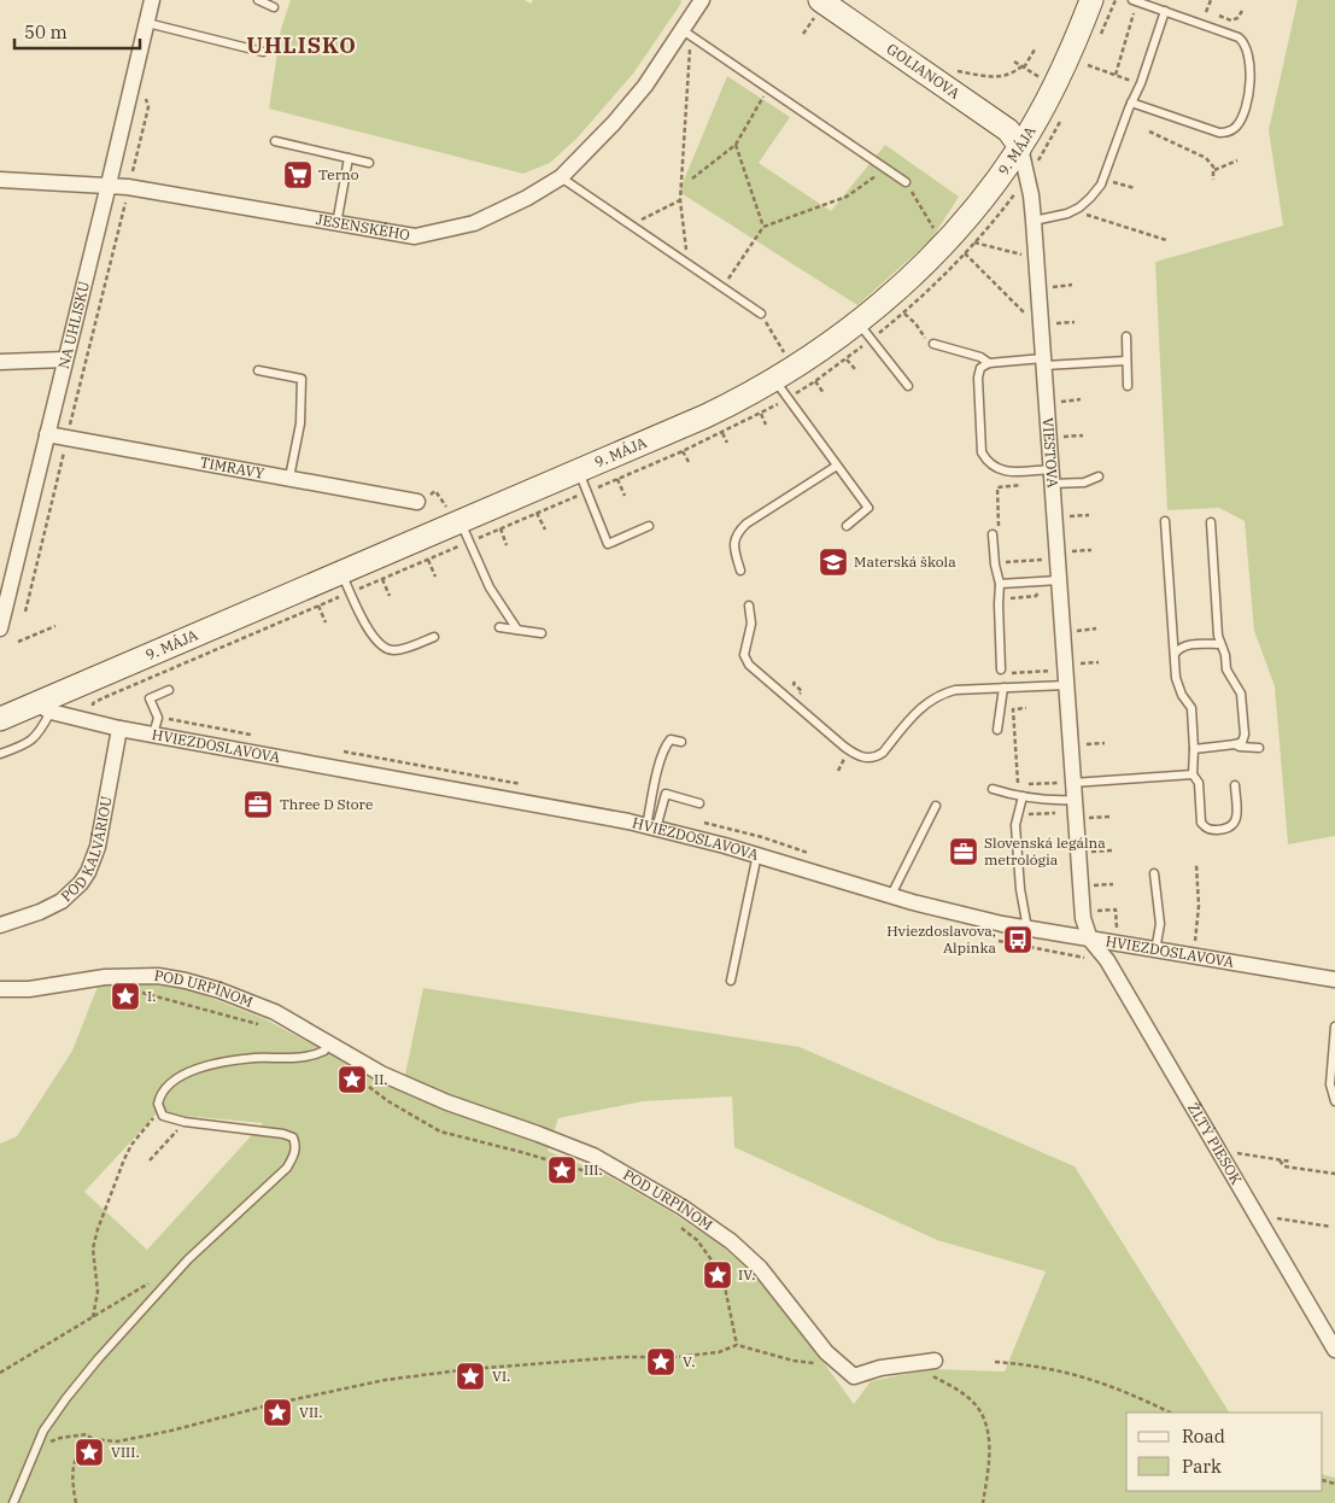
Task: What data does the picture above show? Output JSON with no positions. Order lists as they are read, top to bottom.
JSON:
{
  "streets": {
    "main road": ["GOLIANOVA", "9. MÁJA"],
    "street": [
      "JESENSKÉHO",
      "NA UHLISKU",
      "VIESTOVA",
      "TIMRAVY",
      "HVIEZDOSLAVOVA",
      "POD KALVÁRIOU",
      "POD URPÍNOM",
      "ŽLTÝ PIESOK"
    ]
  },
  "crossings": [
    ["GOLIANOVA", "9. MÁJA"],
    ["GOLIANOVA", "VIESTOVA"],
    ["9. MÁJA", "VIESTOVA"],
    ["9. MÁJA", "HVIEZDOSLAVOVA"],
    ["JESENSKÉHO", "NA UHLISKU"],
    ["NA UHLISKU", "TIMRAVY"],
    ["VIESTOVA", "HVIEZDOSLAVOVA"],
    ["VIESTOVA", "ŽLTÝ PIESOK"],
    ["HVIEZDOSLAVOVA", "POD KALVÁRIOU"],
    ["HVIEZDOSLAVOVA", "ŽLTÝ PIESOK"]
  ],
  "districts": ["UHLISKO"],
  "places": {
    "supermarket": ["Terno"],
    "school or university": ["Materská škola"],
    "office": ["Three D Store", "Slovenská legálna metrológia"],
    "bus stop": ["Hviezdoslavova, Alpinka"],
    "place": [
      "I.",
      "II.",
      "III.",
      "IV.",
      "V.",
      "VI.",
      "VII.",
      "VIII."
    ]
  },
  "legend": ["Road", "Park"],
  "scale_bar": "50 m"
}
